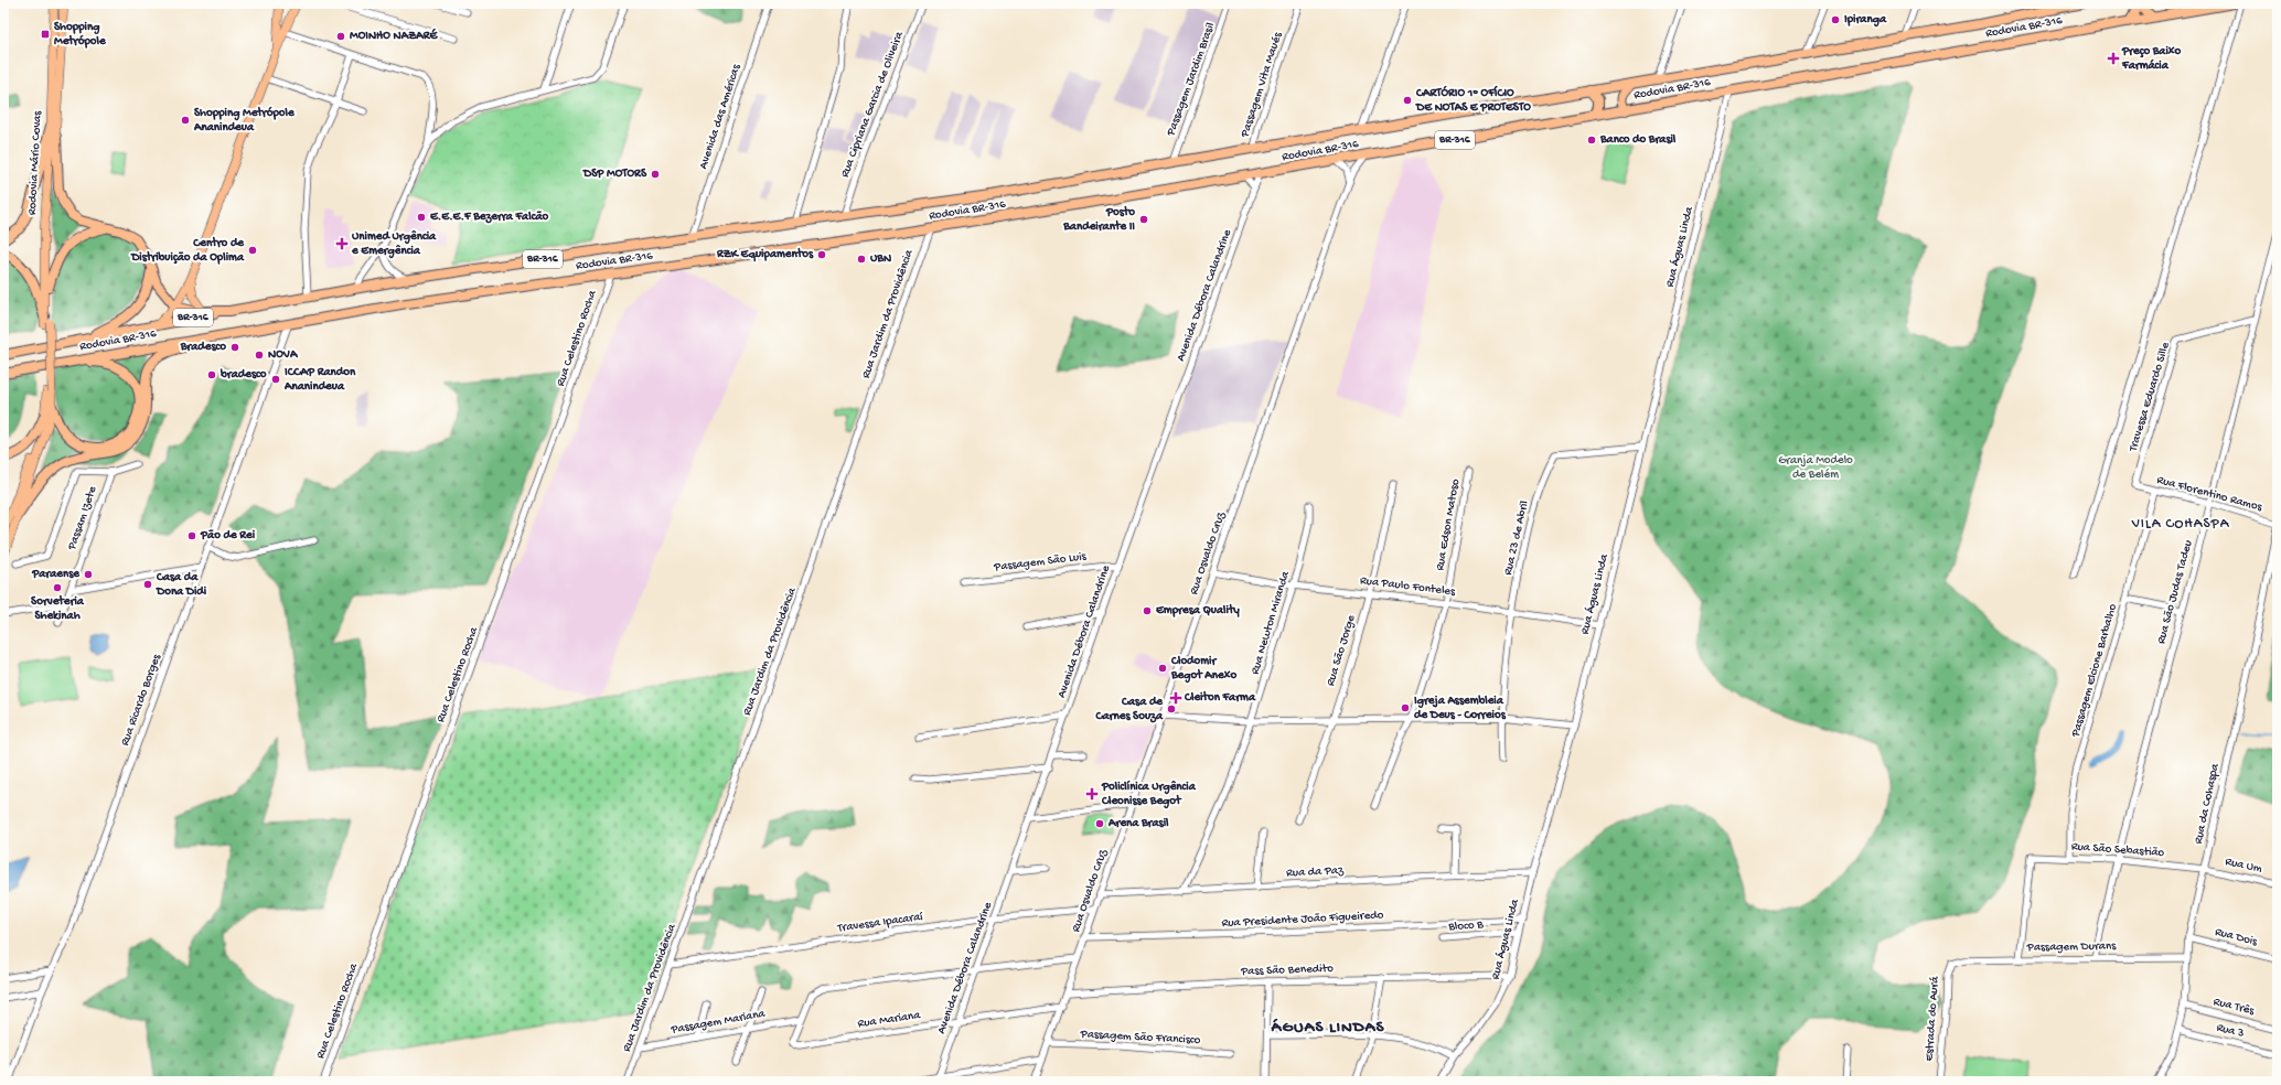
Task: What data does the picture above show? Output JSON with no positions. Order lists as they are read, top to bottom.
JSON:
{
  "streets": {
    "highway": ["Rodovia BR-316", "BR-316"],
    "main road": ["Rodovia Mário Covas"],
    "street": [
      "Passagem Jardim Brasil",
      "Passagem Vita Maués",
      "Rua Cipriana Garcia de Oliveira",
      "Avenida das Américas",
      "Rua Águas Linda",
      "Avenida Débora Calandrine",
      "Rua Jardim da Providência",
      "Rua Celestino Rocha",
      "Travessa Eduardo Sille",
      "Rua Florentino Ramos",
      "Passam Izete",
      "Rua Edson Matoso",
      "Rua 23 de Abril",
      "Rua Osvaldo Cruz",
      "Passagem São Luis",
      "Rua Paulo Fonteles",
      "Rua São Judas Tadeu",
      "Rua Newton Miranda",
      "Rua São Jorge",
      "Passagem Elcione Barbalho",
      "Rua Ricardo Borges",
      "Rua da Cohaspa",
      "Rua São Sebastião",
      "Rua Um",
      "Rua da Paz",
      "Rua Presidente João Figueiredo",
      "Travessa Ipacaraí",
      "Bloco B",
      "Rua Dois",
      "Passagem Durans",
      "Pass São Benedito",
      "Rua Três",
      "Estrada do Aurá",
      "Rua Mariana",
      "Passagem Mariana",
      "Rua 3",
      "Passagem São Francisco"
    ]
  },
  "crossings": [
    ["Rodovia BR-316", "Passagem Jardim Brasil"],
    ["Rodovia BR-316", "Passagem Vita Maués"],
    ["Rodovia BR-316", "Rua Cipriana Garcia de Oliveira"],
    ["Rodovia BR-316", "Avenida das Américas"],
    ["Rodovia BR-316", "BR-316"],
    ["Rodovia BR-316", "Rua Águas Linda"],
    ["Rodovia BR-316", "Avenida Débora Calandrine"],
    ["Rodovia BR-316", "Rua Jardim da Providência"],
    ["Rodovia BR-316", "Rua Celestino Rocha"],
    ["Rodovia BR-316", "Rua Osvaldo Cruz"],
    ["Rodovia BR-316", "Rua Ricardo Borges"],
    ["Rua Águas Linda", "Rua 23 de Abril"],
    ["Rua Águas Linda", "Rua Paulo Fonteles"],
    ["Rua Águas Linda", "Rua da Paz"],
    ["Rua Águas Linda", "Rua Presidente João Figueiredo"],
    ["Rua Águas Linda", "Bloco B"],
    ["Rua Águas Linda", "Pass São Benedito"],
    ["Avenida Débora Calandrine", "Passagem São Luis"],
    ["Avenida Débora Calandrine", "Travessa Ipacaraí"],
    ["Avenida Débora Calandrine", "Rua Mariana"],
    ["Rua Jardim da Providência", "Travessa Ipacaraí"],
    ["Rua Jardim da Providência", "Passagem Mariana"],
    ["Travessa Eduardo Sille", "Rua Florentino Ramos"],
    ["Travessa Eduardo Sille", "Rua São Judas Tadeu"],
    ["Rua Florentino Ramos", "Rua São Judas Tadeu"],
    ["Rua Florentino Ramos", "Passagem Elcione Barbalho"],
    ["Rua Edson Matoso", "Rua Paulo Fonteles"],
    ["Rua 23 de Abril", "Rua Paulo Fonteles"],
    ["Rua Osvaldo Cruz", "Rua Paulo Fonteles"],
    ["Rua Osvaldo Cruz", "Rua da Paz"],
    ["Rua Osvaldo Cruz", "Rua Presidente João Figueiredo"],
    ["Rua Osvaldo Cruz", "Travessa Ipacaraí"],
    ["Rua Osvaldo Cruz", "Pass São Benedito"],
    ["Rua Osvaldo Cruz", "Rua Mariana"],
    ["Rua Osvaldo Cruz", "Passagem São Francisco"],
    ["Rua Paulo Fonteles", "Rua Newton Miranda"],
    ["Rua Paulo Fonteles", "Rua São Jorge"],
    ["Rua São Judas Tadeu", "Rua São Sebastião"],
    ["Rua São Judas Tadeu", "Passagem Durans"],
    ["Rua Newton Miranda", "Rua da Paz"],
    ["Passagem Elcione Barbalho", "Rua São Sebastião"],
    ["Rua da Cohaspa", "Rua São Sebastião"],
    ["Rua da Cohaspa", "Rua Um"],
    ["Rua da Cohaspa", "Rua Dois"],
    ["Rua da Cohaspa", "Passagem Durans"],
    ["Rua da Cohaspa", "Rua Três"],
    ["Rua da Cohaspa", "Rua 3"],
    ["Rua São Sebastião", "Rua Um"],
    ["Rua São Sebastião", "Passagem Durans"],
    ["Passagem Durans", "Estrada do Aurá"],
    ["Rua Mariana", "Passagem Mariana"]
  ],
  "districts": ["VILA COHASPA", "ÁGUAS LINDAS"],
  "parks": ["Granja Modelo de Belém"],
  "places": {
    "other": [
      "Ipiranga",
      "MOINHO NAZARÉ",
      "CARTÓRIO 1º OFÍCIO DE NOTAS E PROTESTO",
      "Shopping Metrópole Ananindeua",
      "Banco do Brasil",
      "DSP MOTORS",
      "E.E.E.F Bezerra Falcão",
      "Posto Bandeirante II",
      "Centro de Distribuição da Oplima",
      "RZK Equipamentos",
      "UBN",
      "Bradesco",
      "NOVA",
      "bradesco",
      "ICCAP Randon Ananindeua",
      "Pão de Rei",
      "Paraense",
      "Casa da Dona Didi",
      "Sorveteria Shekinah",
      "Empresa Quality",
      "Clodomir Begot Anexo",
      "Igreja Assembleia de Deus - Correios",
      "Casa de Carnes Souza",
      "Arena Brasil"
    ],
    "transit": ["Shopping Metrópole"],
    "health": [
      "Preço Baixo Farmácia",
      "Unimed Urgência e Emergência",
      "Cleiton Farma",
      "Policlínica Urgência Cleonisse Begot"
    ]
  }
}
